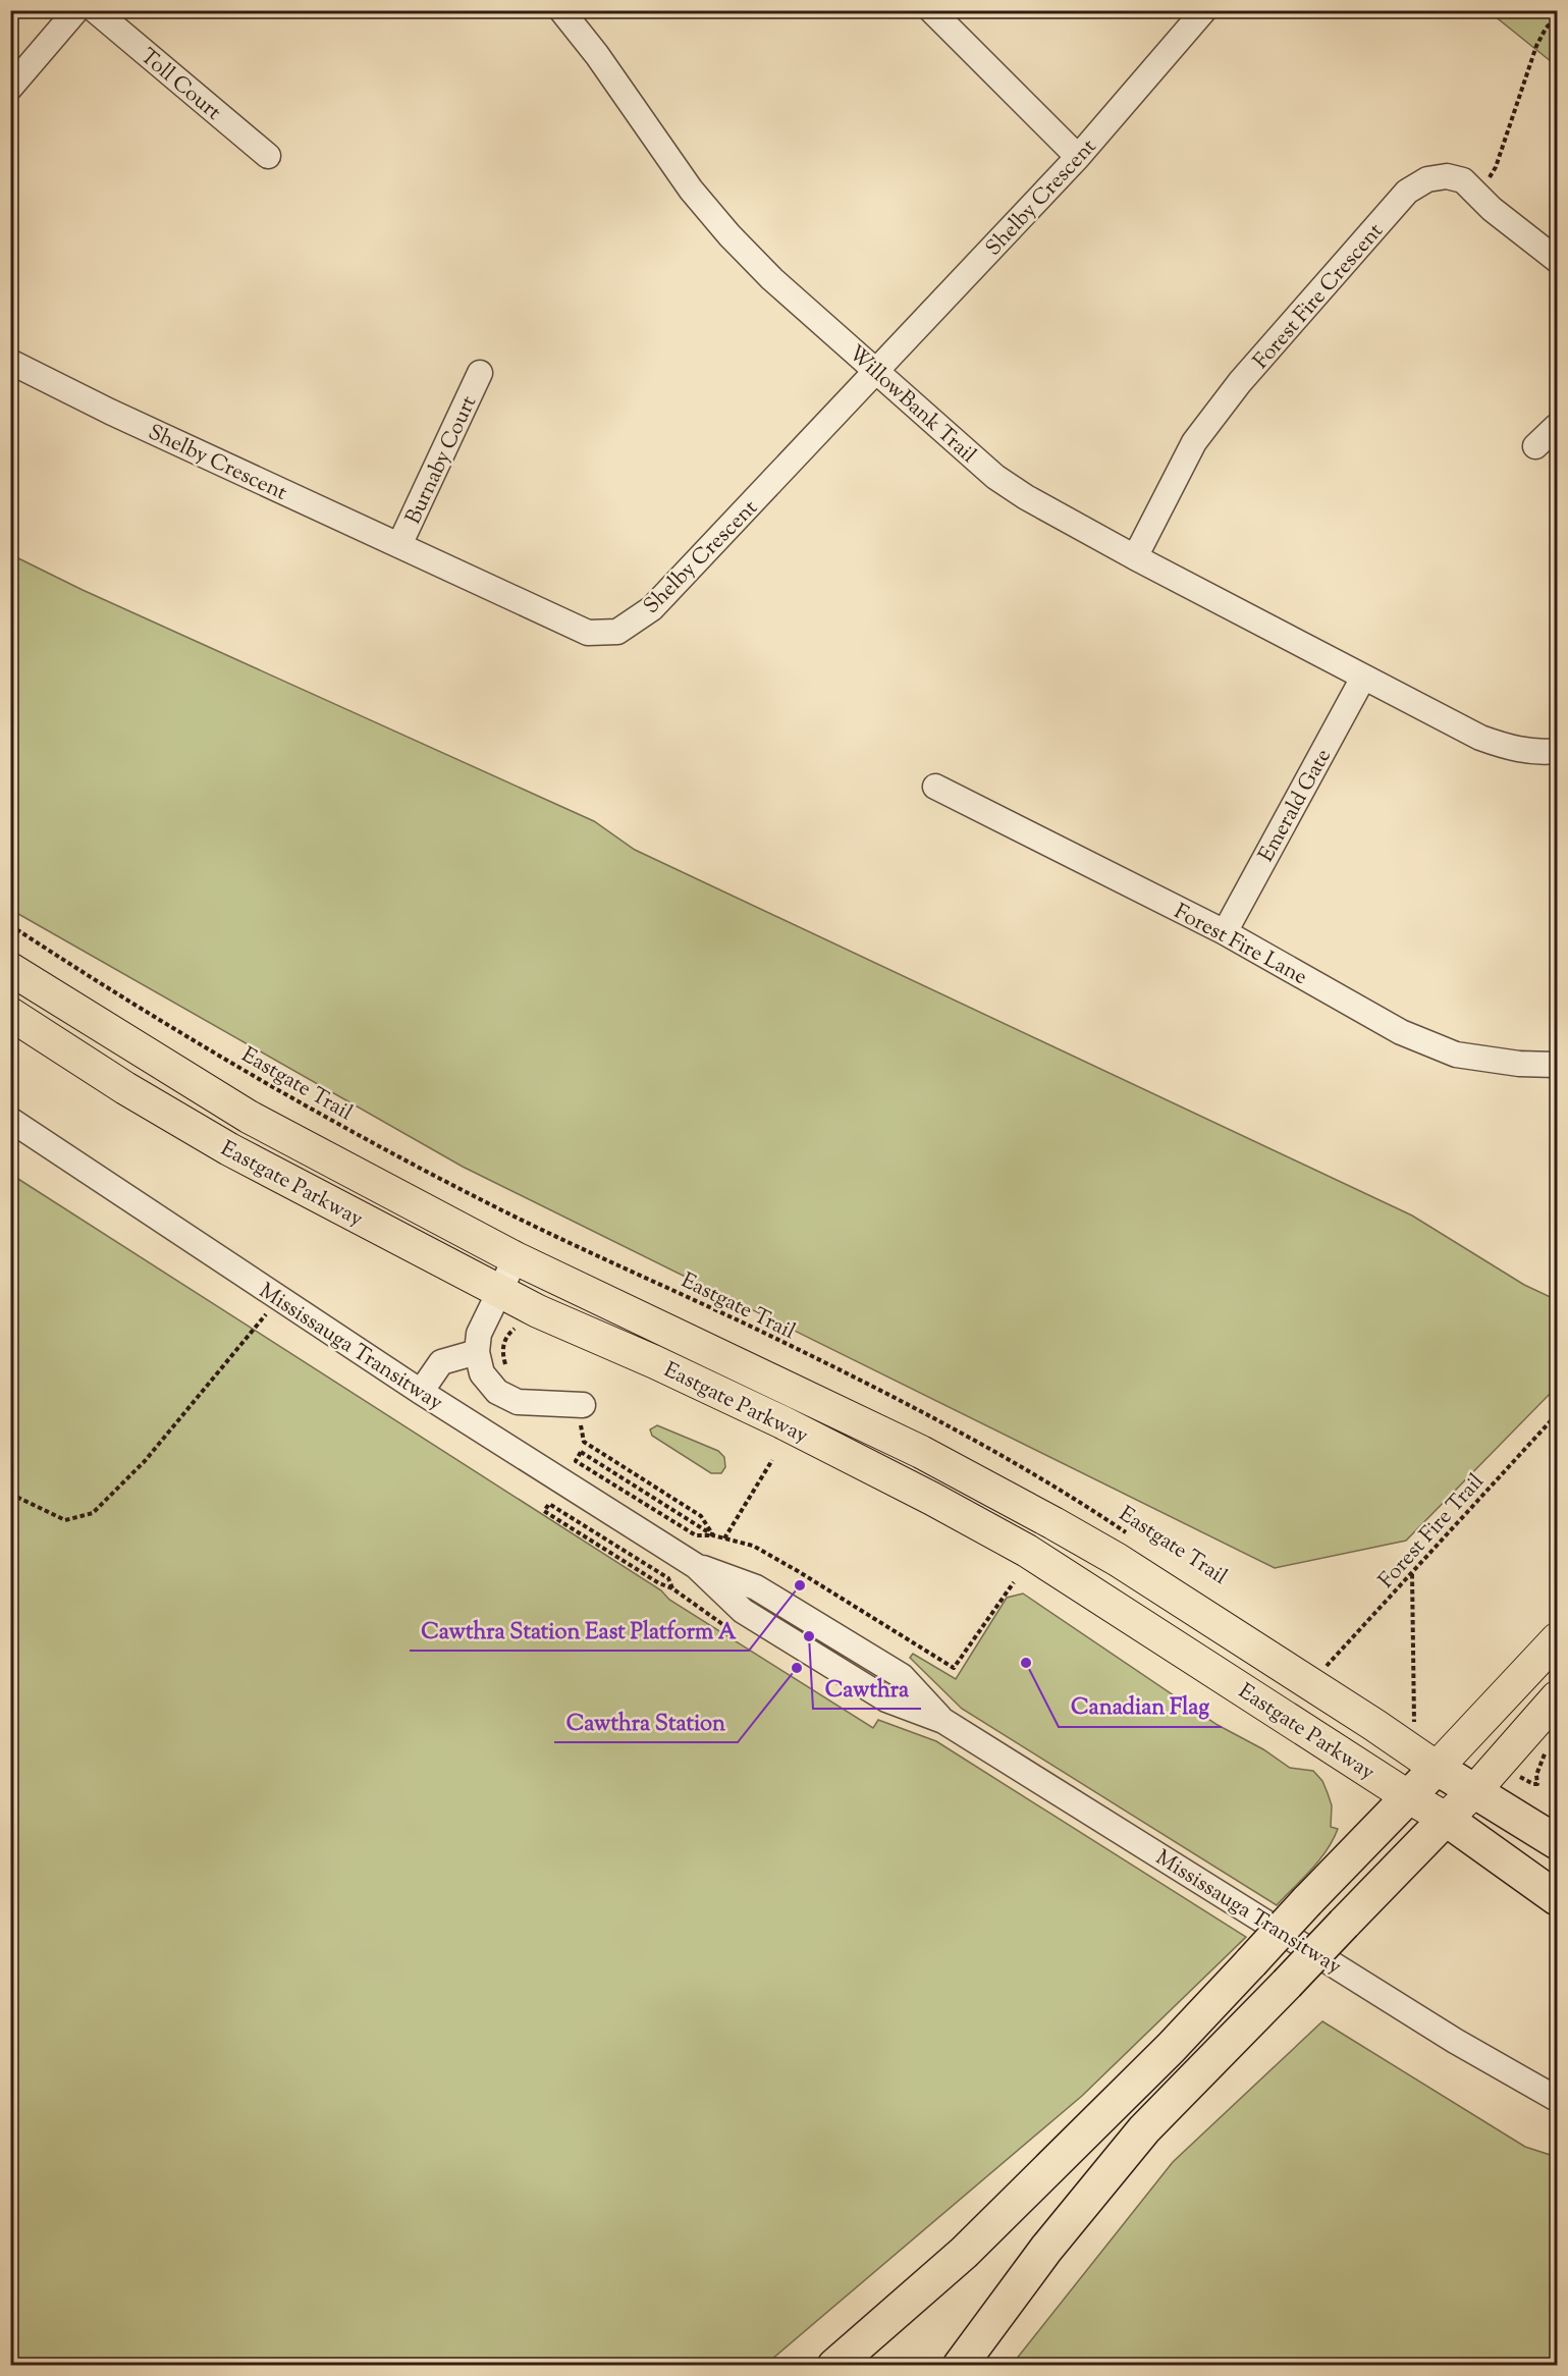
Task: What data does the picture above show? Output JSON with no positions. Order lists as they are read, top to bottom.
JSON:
{
  "streets": {
    "main road": ["Eastgate Parkway"],
    "street": [
      "Toll Court",
      "Shelby Crescent",
      "Forest Fire Crescent",
      "WillowBank Trail",
      "Burnaby Court",
      "Emerald Gate",
      "Forest Fire Lane",
      "Mississauga Transitway"
    ],
    "path": ["Eastgate Trail", "Forest Fire Trail"]
  },
  "crossings": [
    ["Shelby Crescent", "WillowBank Trail"],
    ["Shelby Crescent", "Burnaby Court"],
    ["Forest Fire Crescent", "WillowBank Trail"],
    ["WillowBank Trail", "Emerald Gate"],
    ["Emerald Gate", "Forest Fire Lane"]
  ],
  "places": [
    "Cawthra Station East Platform A",
    "Cawthra",
    "Canadian Flag",
    "Cawthra Station"
  ]
}
